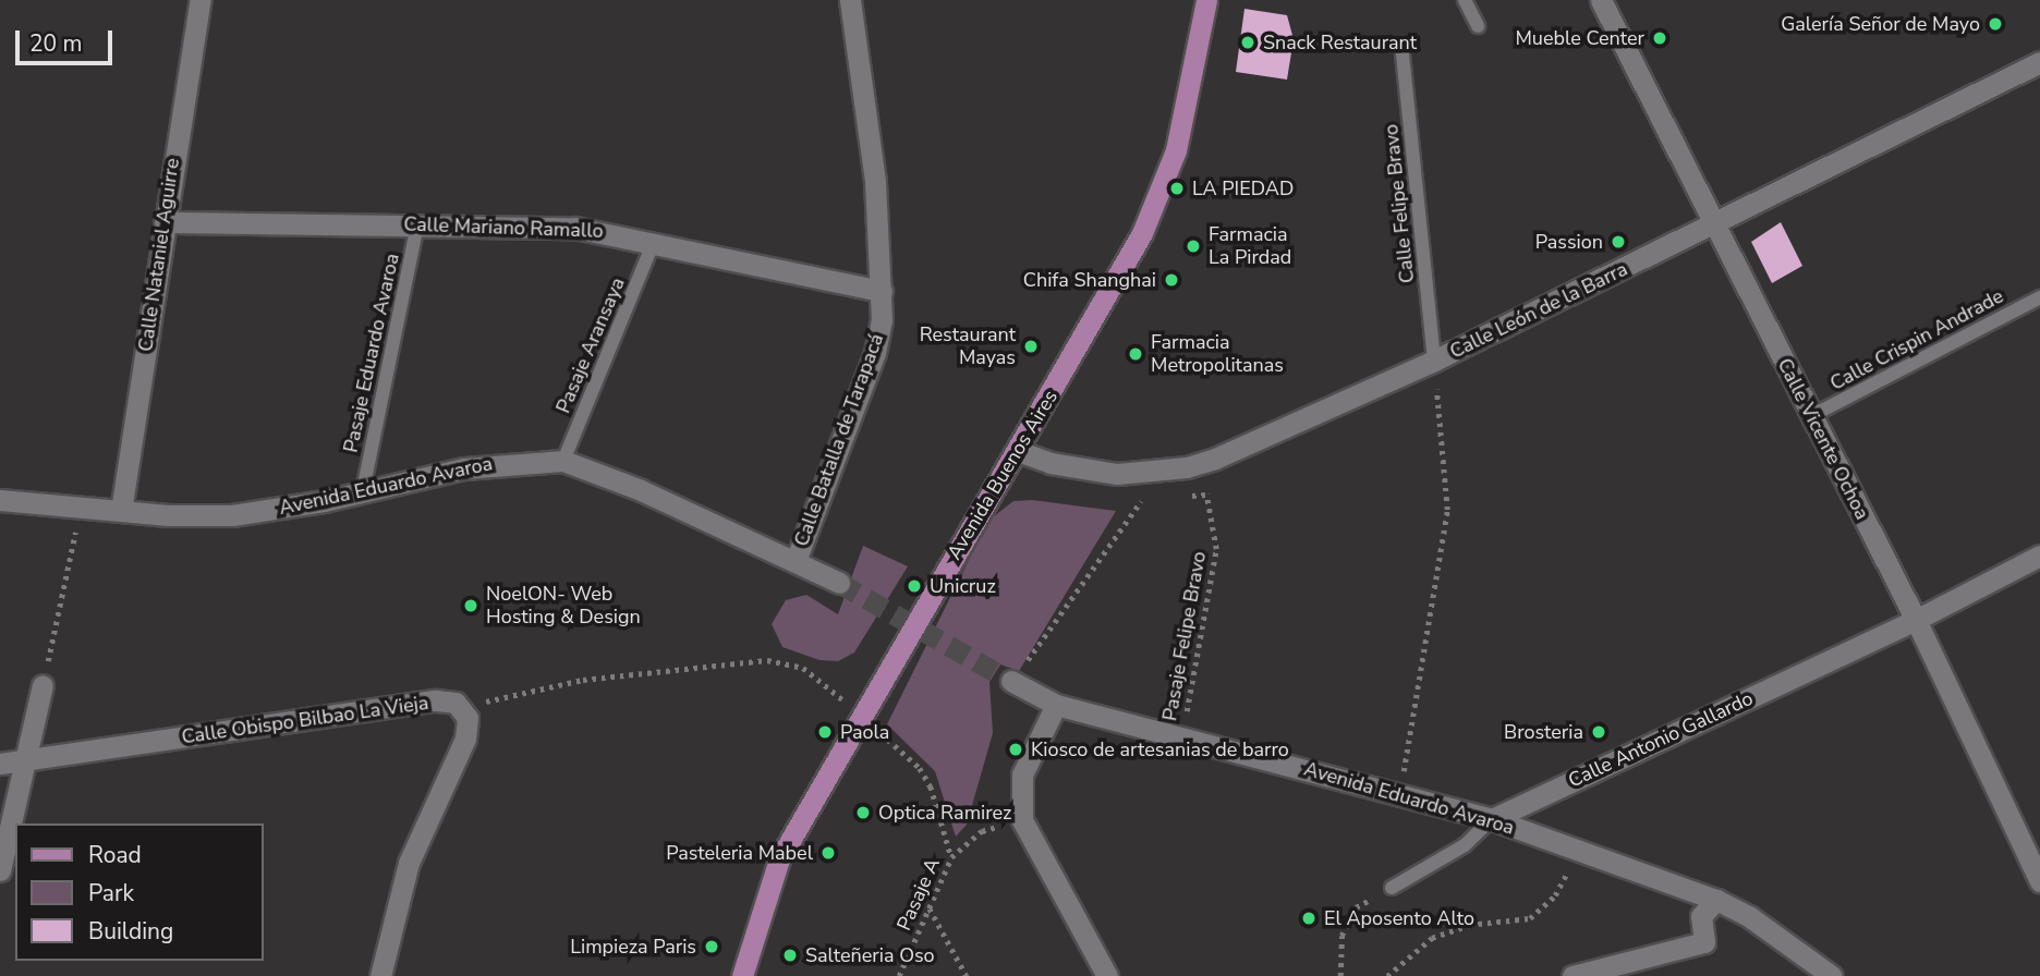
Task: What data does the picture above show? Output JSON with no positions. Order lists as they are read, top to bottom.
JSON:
{
  "streets": {
    "main road": ["Avenida Buenos Aires"],
    "street": [
      "Calle Mariano Ramallo",
      "Calle Nataniel Aguirre",
      "Calle León de la Barra",
      "Calle Vicente Ochoa",
      "Calle Batalla de Tarapacá",
      "Avenida Eduardo Avaroa",
      "Calle Obispo Bilbao La Vieja",
      "Calle Antonio Gallardo"
    ],
    "lane": [
      "Calle Felipe Bravo",
      "Calle Crispin Andrade",
      "Pasaje Aransaya",
      "Pasaje Eduardo Avaroa"
    ],
    "path": ["Pasaje Felipe Bravo", "Pasaje A"]
  },
  "crossings": [
    ["Calle Felipe Bravo", "Calle León de la Barra"],
    ["Calle Mariano Ramallo", "Calle Nataniel Aguirre"],
    ["Calle Mariano Ramallo", "Pasaje Aransaya"],
    ["Calle Mariano Ramallo", "Pasaje Eduardo Avaroa"],
    ["Calle Mariano Ramallo", "Calle Batalla de Tarapacá"],
    ["Calle Nataniel Aguirre", "Avenida Eduardo Avaroa"],
    ["Calle León de la Barra", "Calle Vicente Ochoa"],
    ["Calle León de la Barra", "Avenida Buenos Aires"],
    ["Calle Crispin Andrade", "Calle Vicente Ochoa"],
    ["Pasaje Aransaya", "Avenida Eduardo Avaroa"],
    ["Pasaje Eduardo Avaroa", "Avenida Eduardo Avaroa"],
    ["Calle Vicente Ochoa", "Calle Antonio Gallardo"],
    ["Calle Batalla de Tarapacá", "Avenida Eduardo Avaroa"],
    ["Avenida Eduardo Avaroa", "Pasaje Felipe Bravo"],
    ["Avenida Eduardo Avaroa", "Calle Antonio Gallardo"]
  ],
  "places": [
    "Galería Señor de Mayo",
    "Mueble Center",
    "Snack Restaurant",
    "LA PIEDAD",
    "Passion",
    "Farmacia La Pirdad",
    "Chifa Shanghai",
    "Restaurant Mayas",
    "Farmacia Metropolitanas",
    "Unicruz",
    "NoelON- Web Hosting & Design",
    "Paola",
    "Brosteria",
    "Kiosco de artesanias de barro",
    "Optica Ramirez",
    "Pasteleria Mabel",
    "El Aposento Alto",
    "Limpieza Paris",
    "Salteñeria Oso"
  ],
  "legend": ["Road", "Park", "Building"],
  "scale_bar": "20 m"
}
